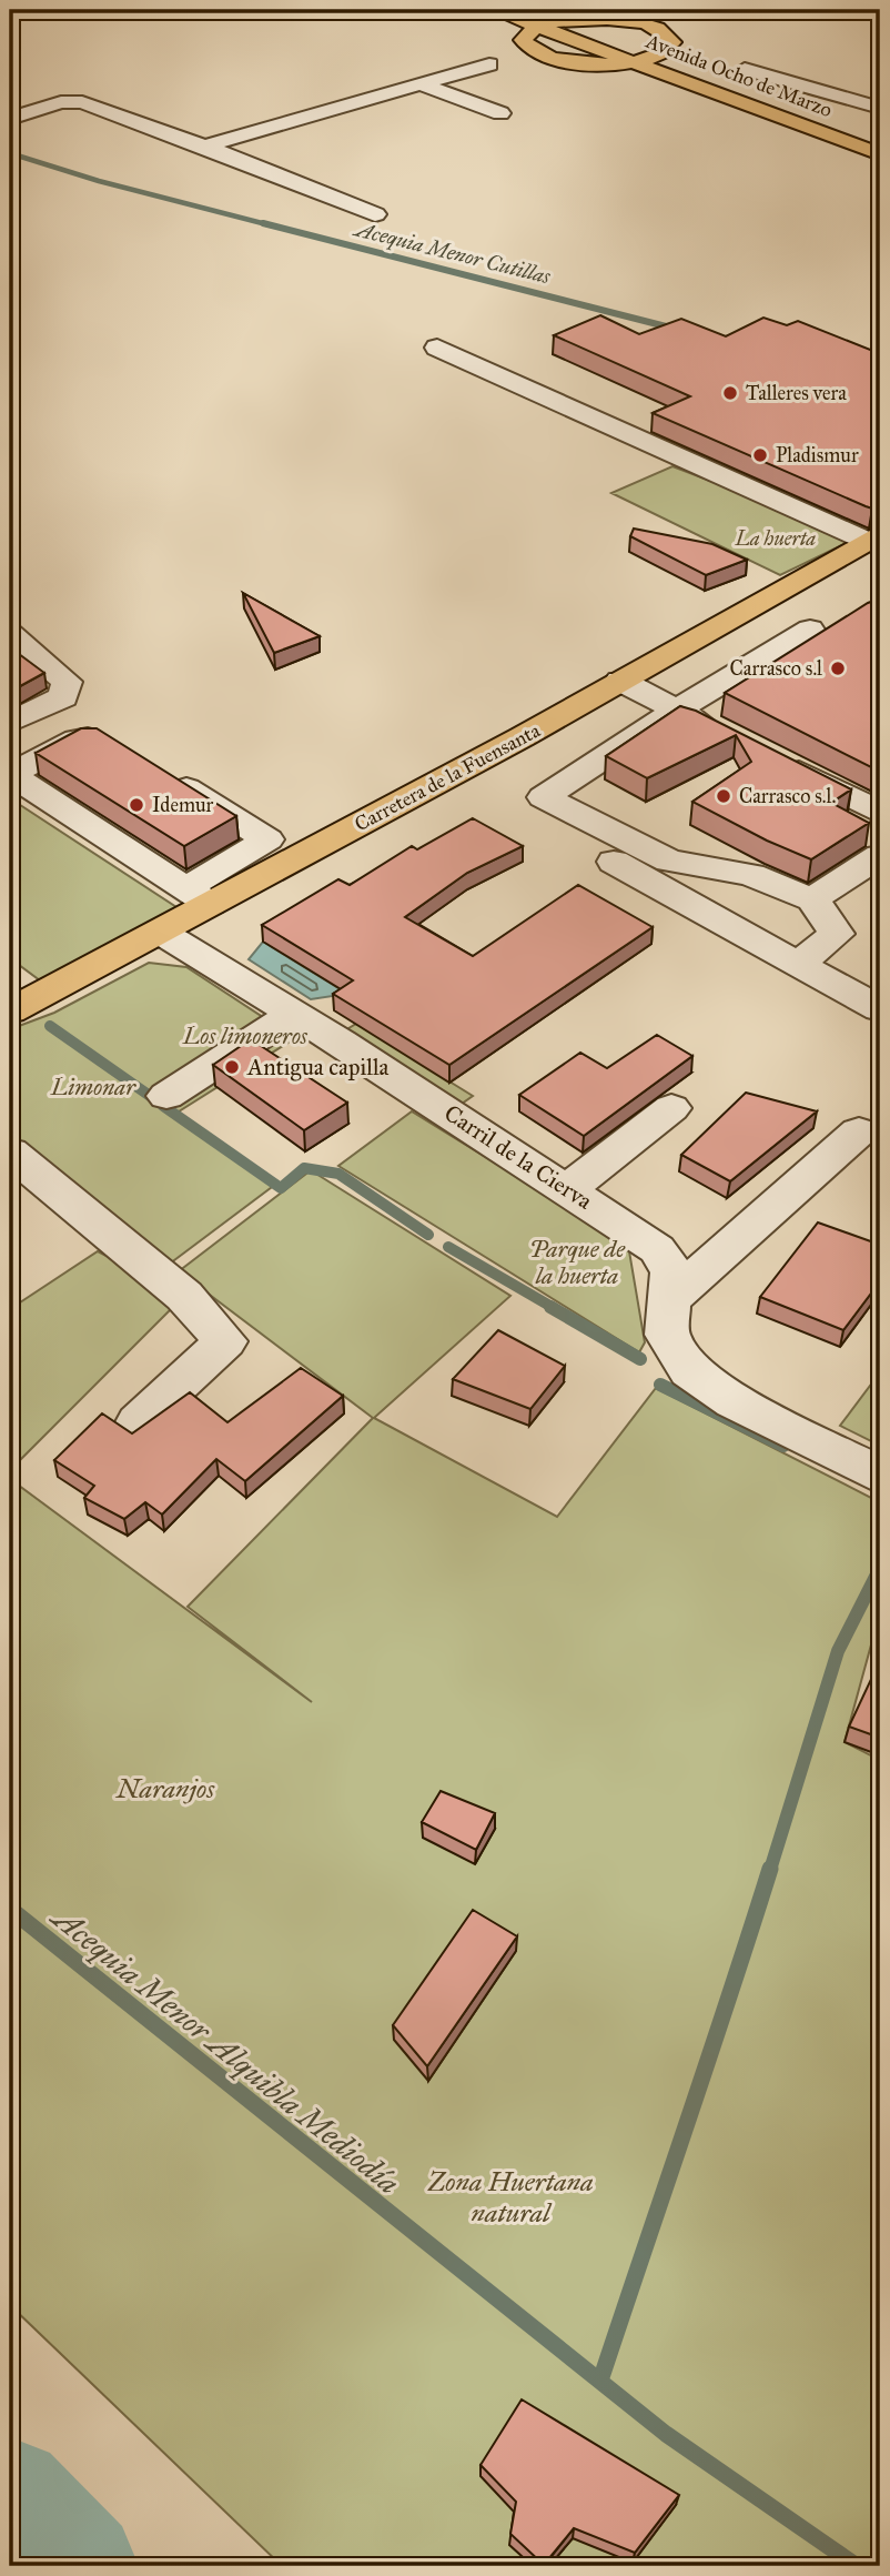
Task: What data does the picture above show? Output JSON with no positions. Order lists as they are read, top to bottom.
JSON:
{
  "streets": {
    "main road": ["Avenida Ocho de Marzo", "Carretera de la Fuensanta"],
    "street": ["Carril de la Cierva"]
  },
  "crossings": [
    ["Carretera de la Fuensanta", "Carril de la Cierva"]
  ],
  "water": ["Acequia Menor Cutillas", "Acequia Menor Alquibla Mediodía"],
  "parks": [
    "La huerta",
    "Los limoneros",
    "Limonar",
    "Parque de la huerta",
    "Naranjos",
    "Zona Huertana natural"
  ],
  "places": [
    "Talleres vera",
    "Pladismur",
    "Carrasco s.l",
    "Carrasco s.l.",
    "Idemur",
    "Antigua capilla"
  ]
}
